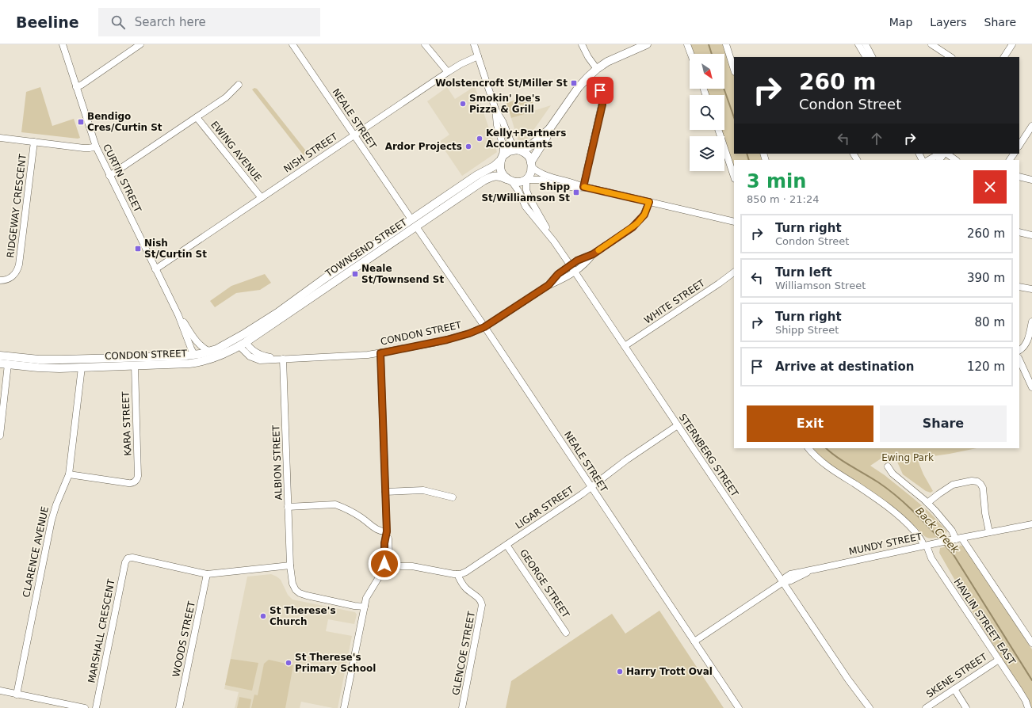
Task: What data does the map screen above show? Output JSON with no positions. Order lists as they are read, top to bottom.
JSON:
{
  "streets": {
    "main road": ["TOWNSEND STREET", "CONDON STREET", "CLARENCE AVENUE"],
    "street": [
      "NEALE STREET",
      "EWING AVENUE",
      "NISH STREET",
      "CURTIN STREET",
      "RIDGEWAY CRESCENT",
      "WHITE STREET",
      "KARA STREET",
      "STERNBERG STREET",
      "ALBION STREET",
      "LIGAR STREET",
      "MUNDY STREET",
      "GEORGE STREET",
      "HAVLIN STREET EAST",
      "MARSHALL CRESCENT",
      "WOODS STREET",
      "GLENCOE STREET",
      "SKENE STREET"
    ]
  },
  "crossings": [
    ["NEALE STREET", "NISH STREET"],
    ["NEALE STREET", "TOWNSEND STREET"],
    ["NEALE STREET", "CONDON STREET"],
    ["NEALE STREET", "LIGAR STREET"],
    ["NEALE STREET", "MUNDY STREET"],
    ["EWING AVENUE", "NISH STREET"],
    ["NISH STREET", "CURTIN STREET"],
    ["CURTIN STREET", "CONDON STREET"],
    ["TOWNSEND STREET", "CONDON STREET"],
    ["TOWNSEND STREET", "STERNBERG STREET"],
    ["WHITE STREET", "STERNBERG STREET"],
    ["CONDON STREET", "KARA STREET"],
    ["CONDON STREET", "STERNBERG STREET"],
    ["CONDON STREET", "ALBION STREET"],
    ["CONDON STREET", "CLARENCE AVENUE"],
    ["KARA STREET", "CLARENCE AVENUE"],
    ["STERNBERG STREET", "LIGAR STREET"],
    ["STERNBERG STREET", "MUNDY STREET"],
    ["ALBION STREET", "MARSHALL CRESCENT"],
    ["LIGAR STREET", "GEORGE STREET"],
    ["LIGAR STREET", "GLENCOE STREET"],
    ["MUNDY STREET", "HAVLIN STREET EAST"],
    ["HAVLIN STREET EAST", "SKENE STREET"],
    ["MARSHALL CRESCENT", "WOODS STREET"]
  ],
  "water": ["Back Creek"],
  "parks": ["Ewing Park"],
  "places": {
    "transit": [
      "Wolstencroft St/Miller St",
      "Bendigo Cres/Curtin St",
      "Shipp St/Williamson St",
      "Nish St/Curtin St",
      "Neale St/Townsend St"
    ],
    "other": [
      "Smokin' Joe's Pizza & Grill",
      "Kelly+Partners Accountants",
      "Ardor Projects",
      "St Therese's Church",
      "St Therese's Primary School",
      "Harry Trott Oval"
    ]
  },
  "north": "bottom right",
  "page": {
    "header": "Beeline",
    "search": "Search here",
    "nav": ["Map", "Layers", "Share"],
    "turn": ["260 m", "Condon Street"],
    "heading": ["3 min", "850 m · 21:24"],
    "list": [
      {
        "name": "Turn right",
        "note": "Condon Street",
        "value": "260 m"
      },
      {
        "name": "Turn left",
        "note": "Williamson Street",
        "value": "390 m"
      },
      {
        "name": "Turn right",
        "note": "Shipp Street",
        "value": "80 m"
      },
      {
        "name": "Arrive at destination",
        "value": "120 m"
      }
    ],
    "buttons": ["Exit", "Share"]
  }
}
